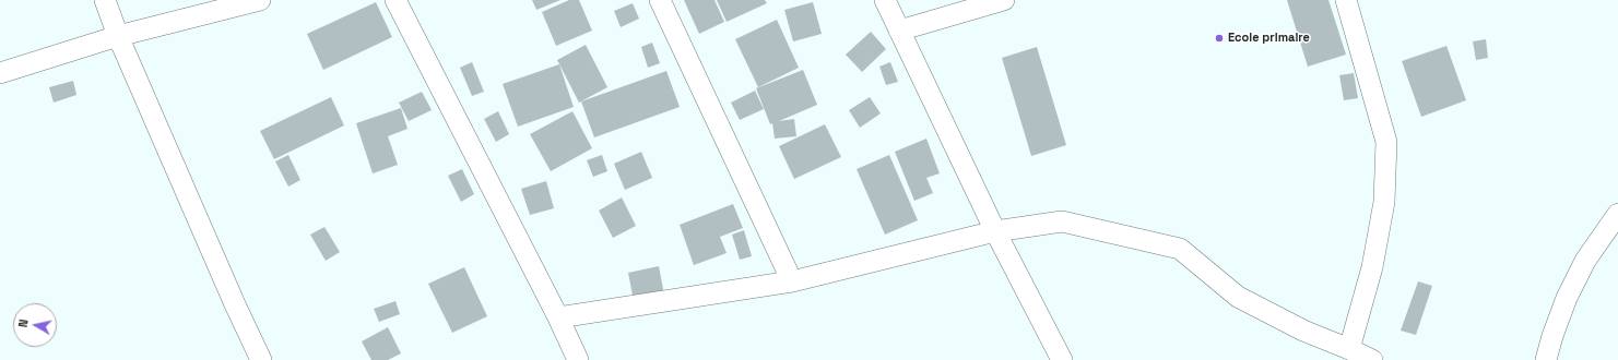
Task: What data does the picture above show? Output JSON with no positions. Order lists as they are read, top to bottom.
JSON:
{
  "places": ["Ecole primaire"],
  "north": "left"
}
